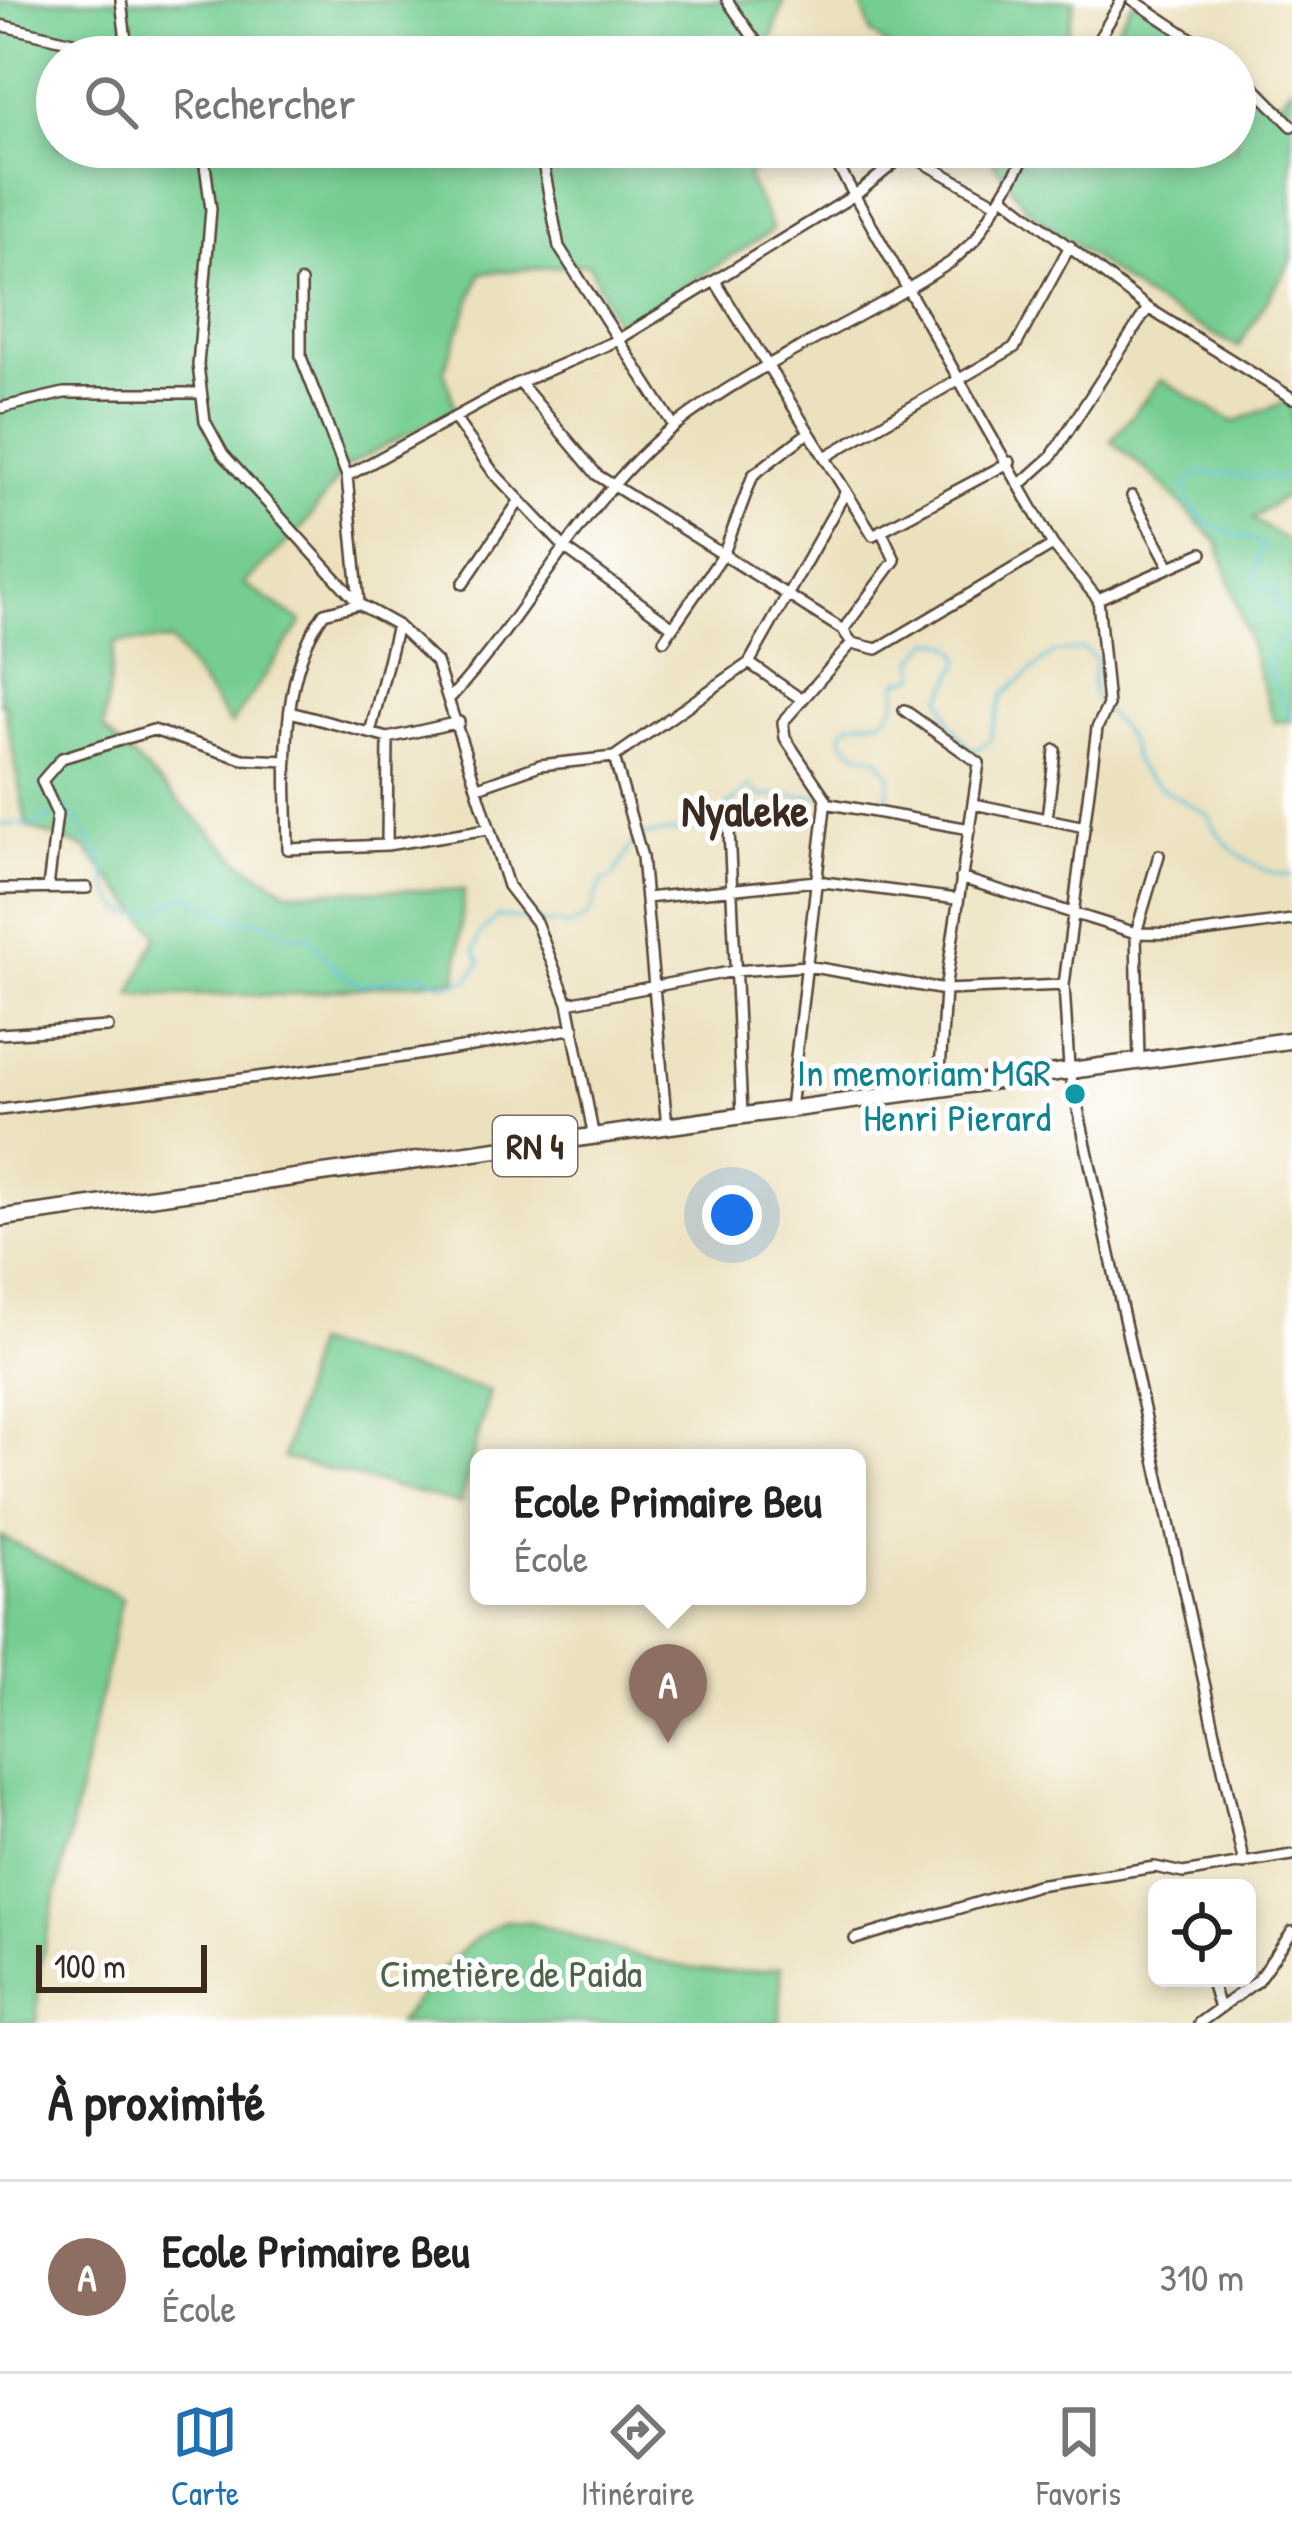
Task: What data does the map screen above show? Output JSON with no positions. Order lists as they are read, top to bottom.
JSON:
{
  "streets": {
    "highway": ["RN 4"]
  },
  "districts": ["Nyaleke"],
  "parks": ["Cimetière de Paida"],
  "places": ["In memoriam MGR Henri Pierard"],
  "scale_bar": "100 m",
  "page": {
    "search": "Rechercher",
    "popup": ["Ecole Primaire Beu", "École"],
    "pins": "A",
    "scale": "100 m",
    "heading": "À proximité",
    "list": [
      {
        "mark": "A",
        "name": "Ecole Primaire Beu",
        "note": "École",
        "value": "310 m"
      }
    ],
    "nav": ["Carte", "Itinéraire", "Favoris"]
  }
}
